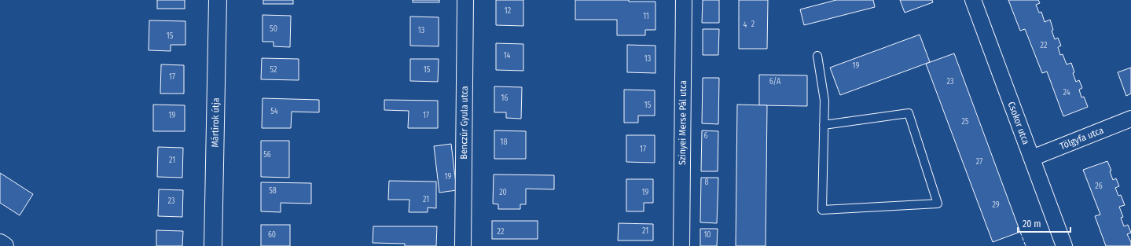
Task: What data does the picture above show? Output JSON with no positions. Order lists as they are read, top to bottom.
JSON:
{
  "streets": {
    "street": [
      "Mártírok útja",
      "Benczúr Gyula utca",
      "Szinyei Merse Pál utca",
      "Csokor utca",
      "Tölgyfa utca"
    ]
  },
  "crossings": [
    ["Csokor utca", "Tölgyfa utca"]
  ],
  "house_numbers": [
    "12",
    "11",
    "2",
    "4",
    "50",
    "13",
    "15",
    "22",
    "14",
    "13",
    "19",
    "52",
    "15",
    "17",
    "6/A",
    "23",
    "24",
    "16",
    "15",
    "54",
    "19",
    "17",
    "25",
    "6",
    "18",
    "17",
    "56",
    "21",
    "27",
    "19",
    "8",
    "26",
    "58",
    "20",
    "19",
    "21",
    "23",
    "29",
    "21",
    "22",
    "60",
    "10"
  ],
  "scale_bar": "20 m"
}
